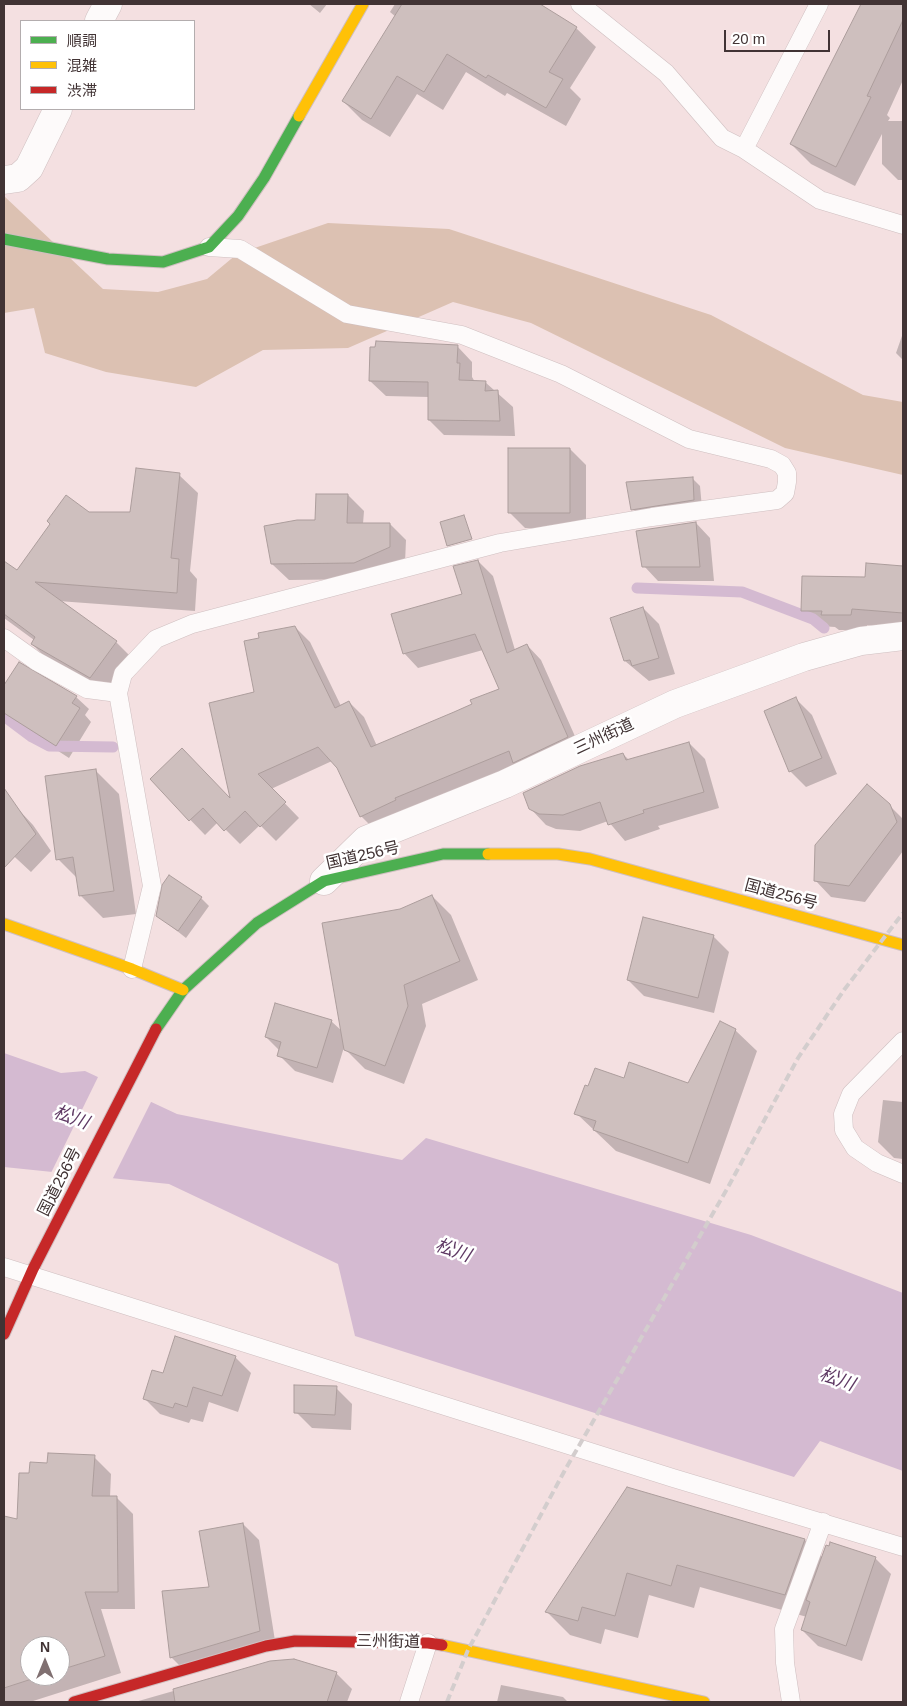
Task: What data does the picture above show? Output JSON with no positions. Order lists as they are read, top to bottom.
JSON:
{
  "streets": {
    "main road": ["三州街道", "国道256号"]
  },
  "crossings": [
    ["三州街道", "国道256号"]
  ],
  "water": ["松川"],
  "legend": ["順調", "混雑", "渋滞"],
  "scale_bar": "20 m",
  "north": "top"
}
